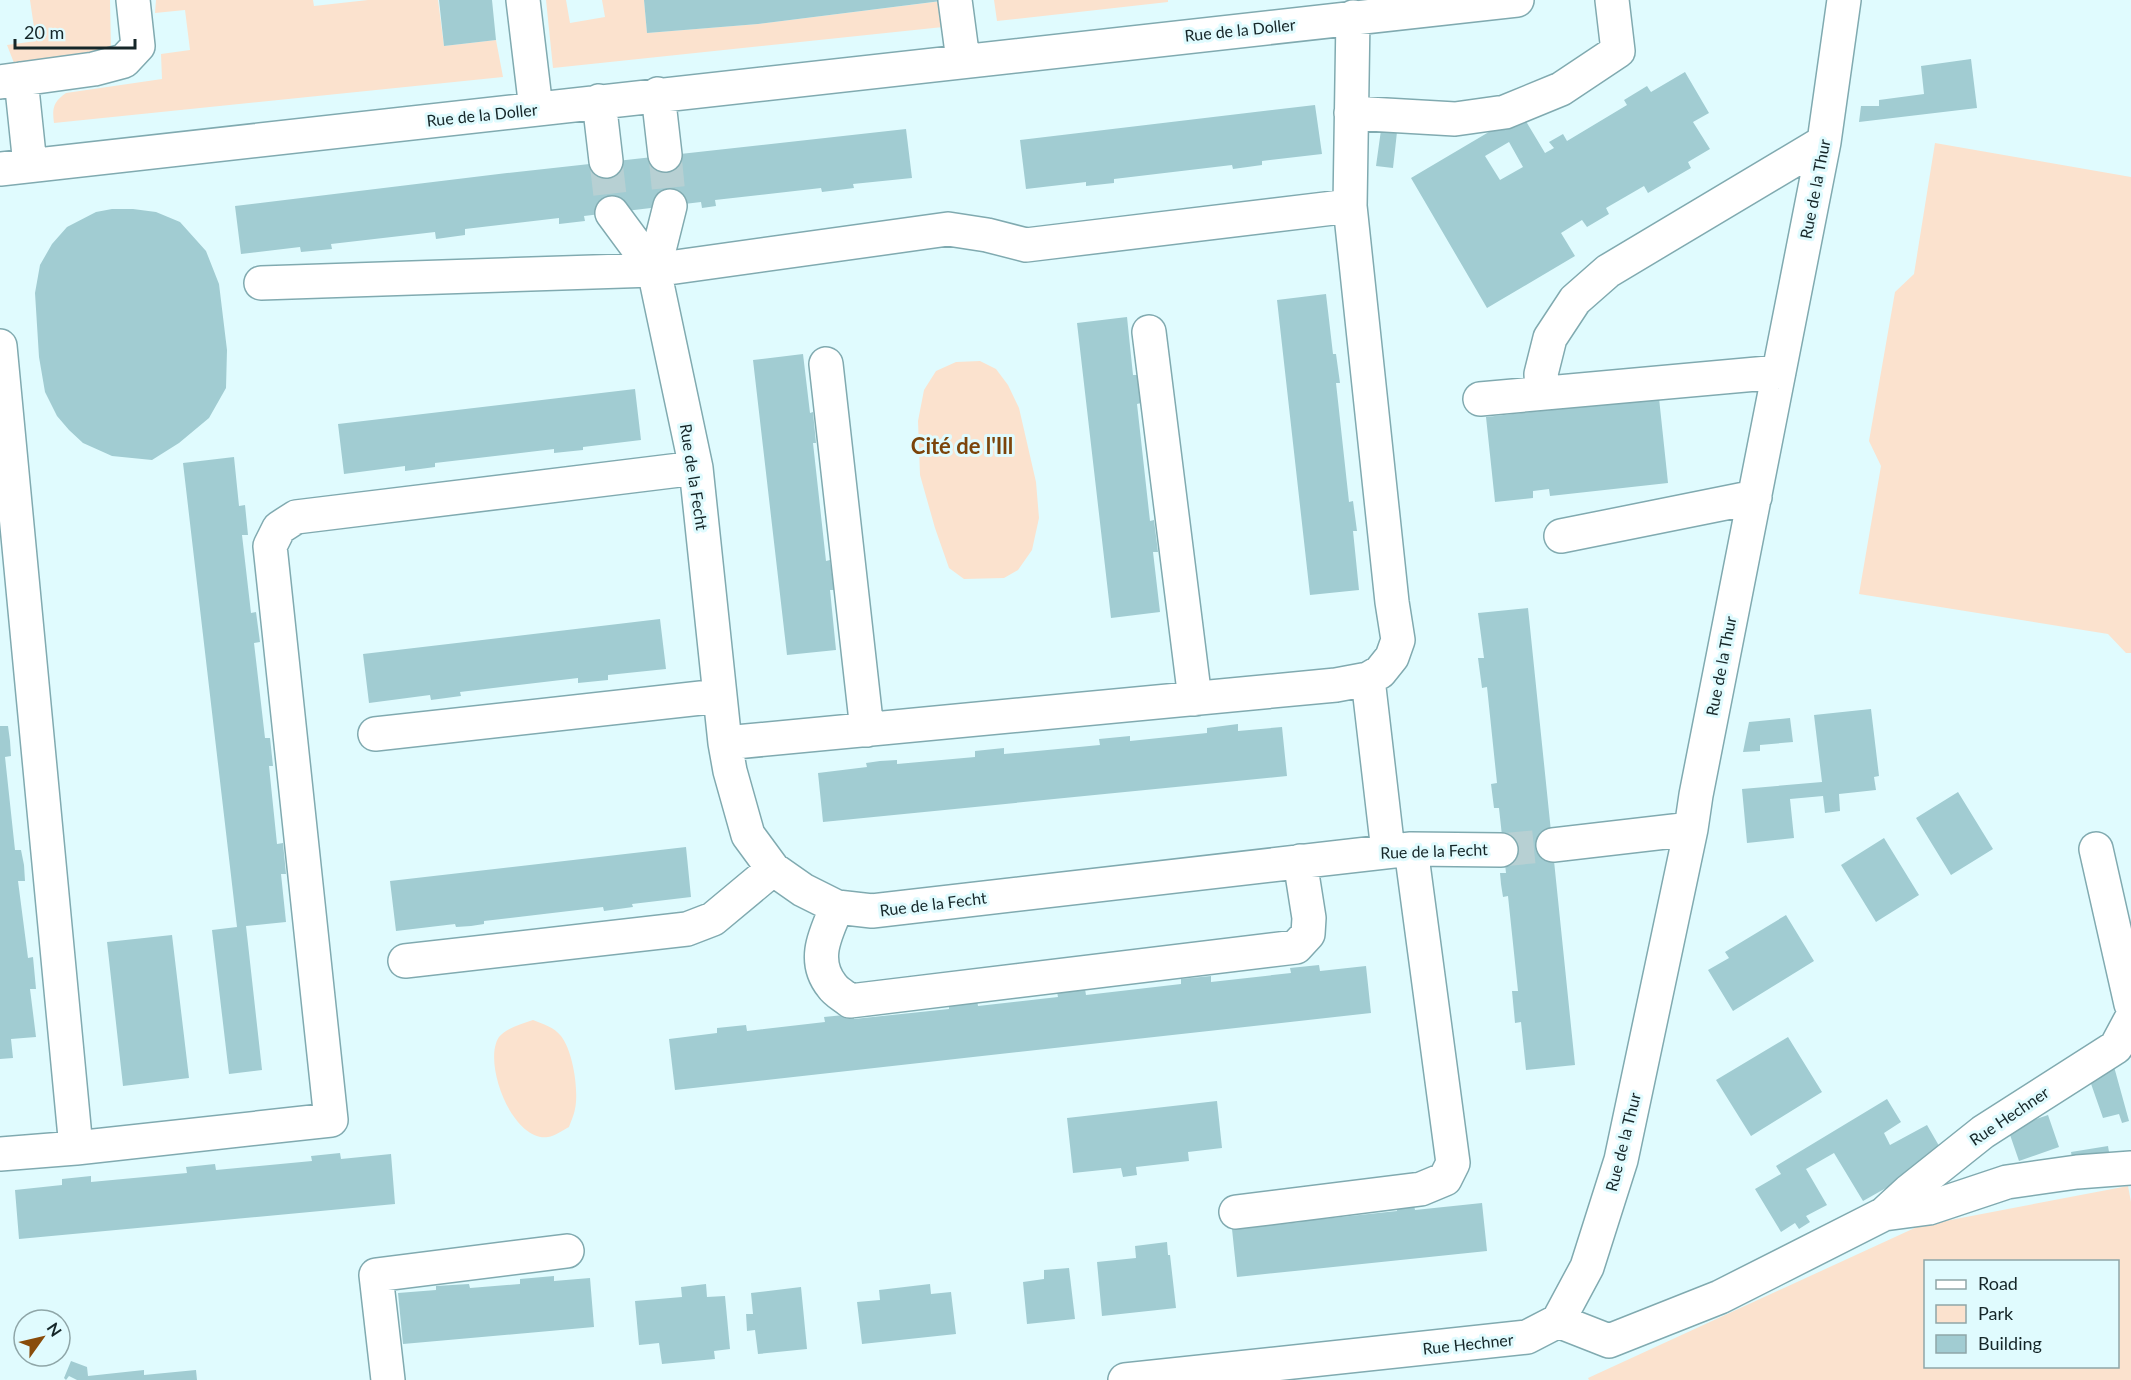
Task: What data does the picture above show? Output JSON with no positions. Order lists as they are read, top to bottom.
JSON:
{
  "streets": {
    "street": [
      "Rue de la Doller",
      "Rue de la Thur",
      "Rue de la Fecht",
      "Rue Hechner"
    ]
  },
  "crossings": [
    ["Rue de la Thur", "Rue Hechner"]
  ],
  "districts": ["Cité de l'Ill"],
  "legend": ["Road", "Park", "Building"],
  "scale_bar": "20 m",
  "north": "top right"
}
